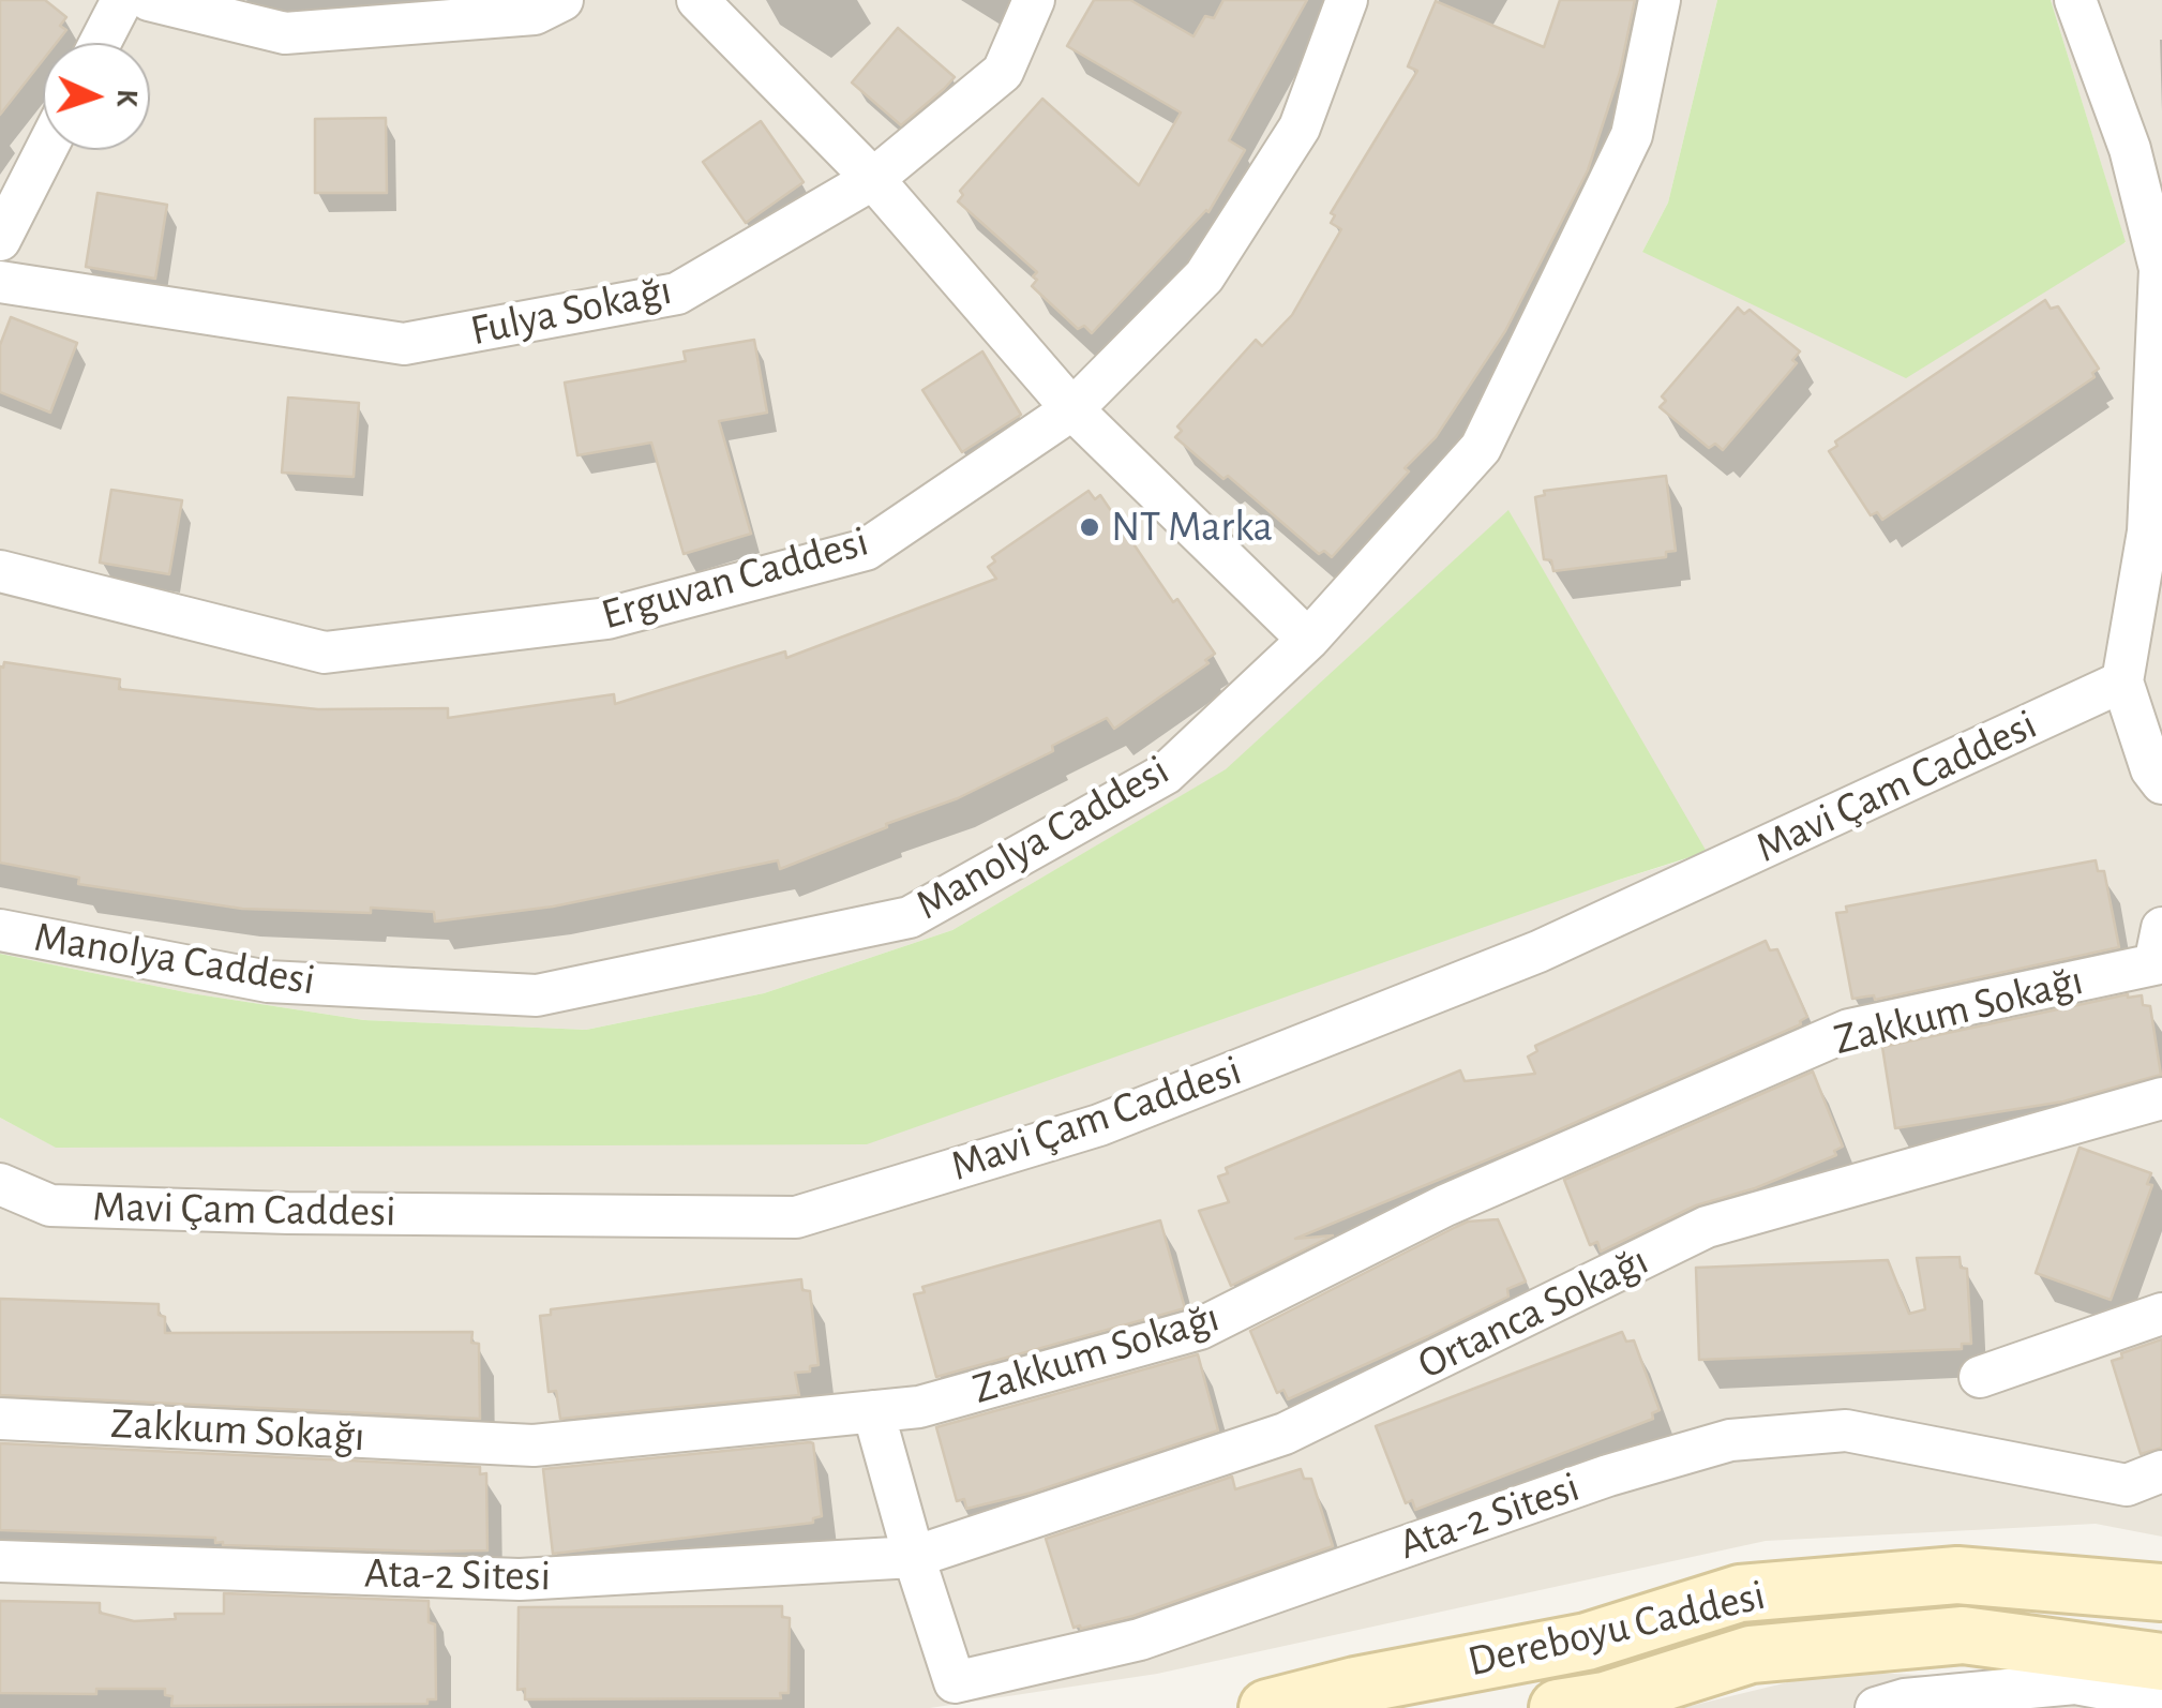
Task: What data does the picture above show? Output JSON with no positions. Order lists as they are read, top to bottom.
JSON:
{
  "streets": {
    "main road": ["Dereboyu Caddesi"],
    "street": [
      "Fulya Sokağı",
      "Erguvan Caddesi",
      "Mavi Çam Caddesi",
      "Manolya Caddesi",
      "Zakkum Sokağı",
      "Ortanca Sokağı",
      "Ata-2 Sitesi"
    ]
  },
  "crossings": [
    ["Zakkum Sokağı", "Ata-2 Sitesi"],
    ["Ortanca Sokağı", "Ata-2 Sitesi"]
  ],
  "places": ["NT Marka"],
  "north": "right"
}
